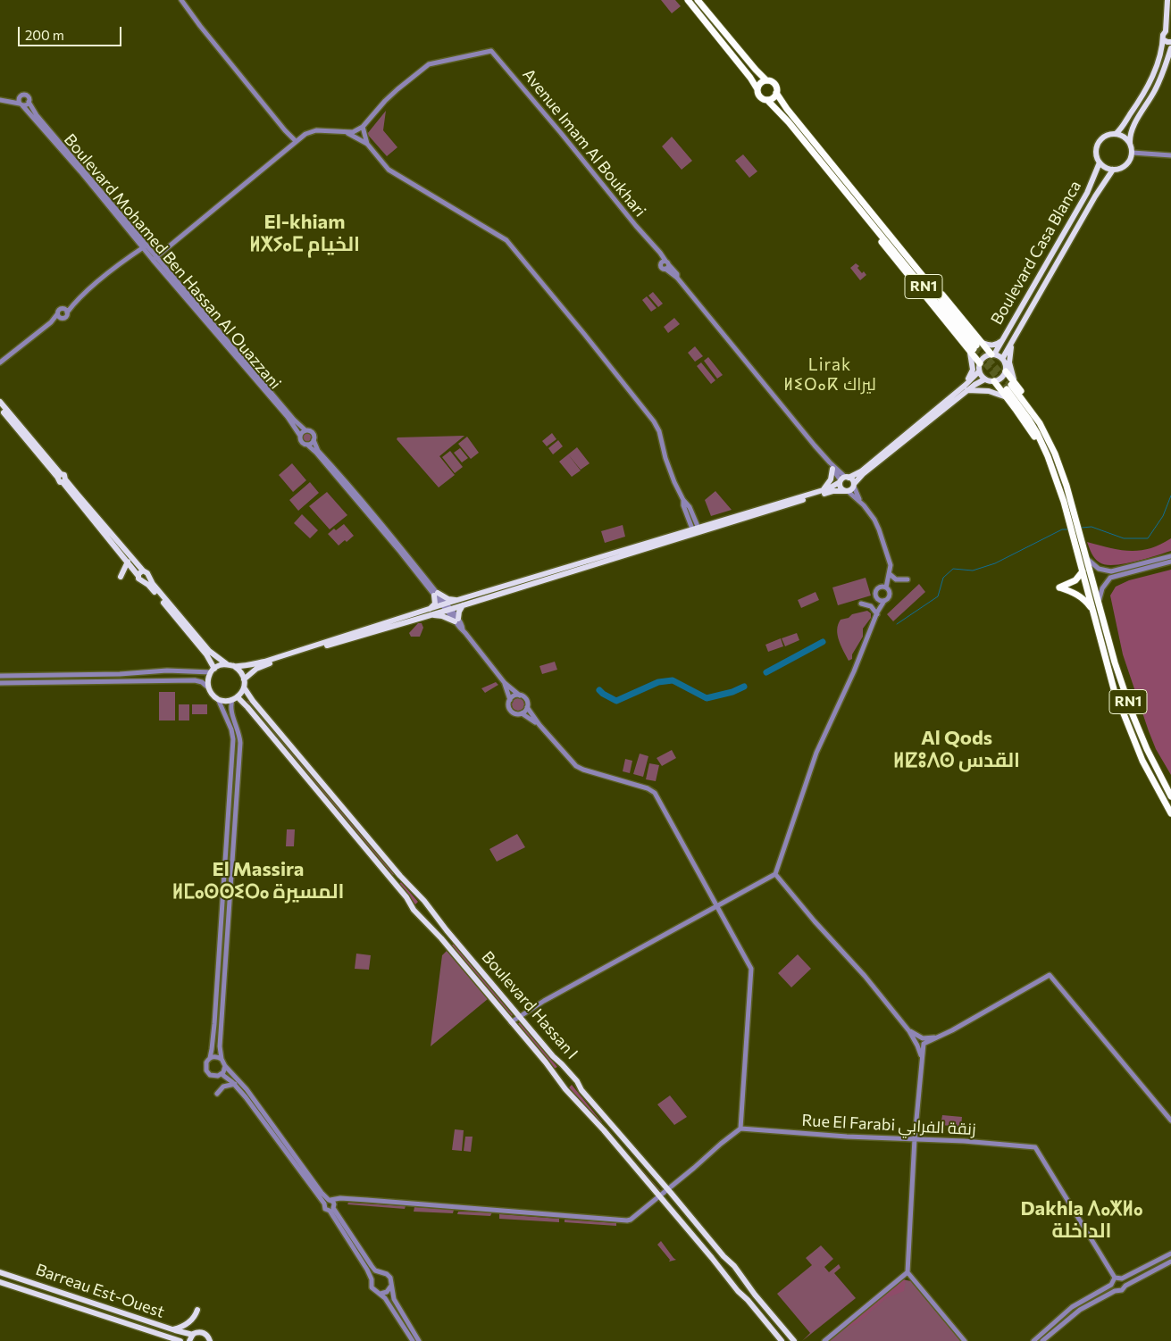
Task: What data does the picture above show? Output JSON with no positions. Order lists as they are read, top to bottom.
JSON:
{
  "streets": {
    "highway": ["RN1"],
    "main road": ["Boulevard Casa Blanca", "Boulevard Hassan I", "Barreau Est-Ouest"],
    "street": ["Avenue Imam Al Boukhari", "Boulevard Mohamed Ben Hassan Al Ouazzani", "Rue El Farabi زنقة الفرابي"]
  },
  "districts": [
    "El-khiam ⵍⵅⵢⴰⵎ الخيام",
    "Lirak ⵍⵉⵔⴰⴽ ليراك",
    "Al Qods ⵍⵇⵓⴷⵙ القدس",
    "El Massira ⵍⵎⴰⵙⵙⵉⵔⴰ المسيرة",
    "Dakhla ⴷⴰⵅⵍⴰ الداخلة"
  ],
  "scale_bar": "200 m"
}
